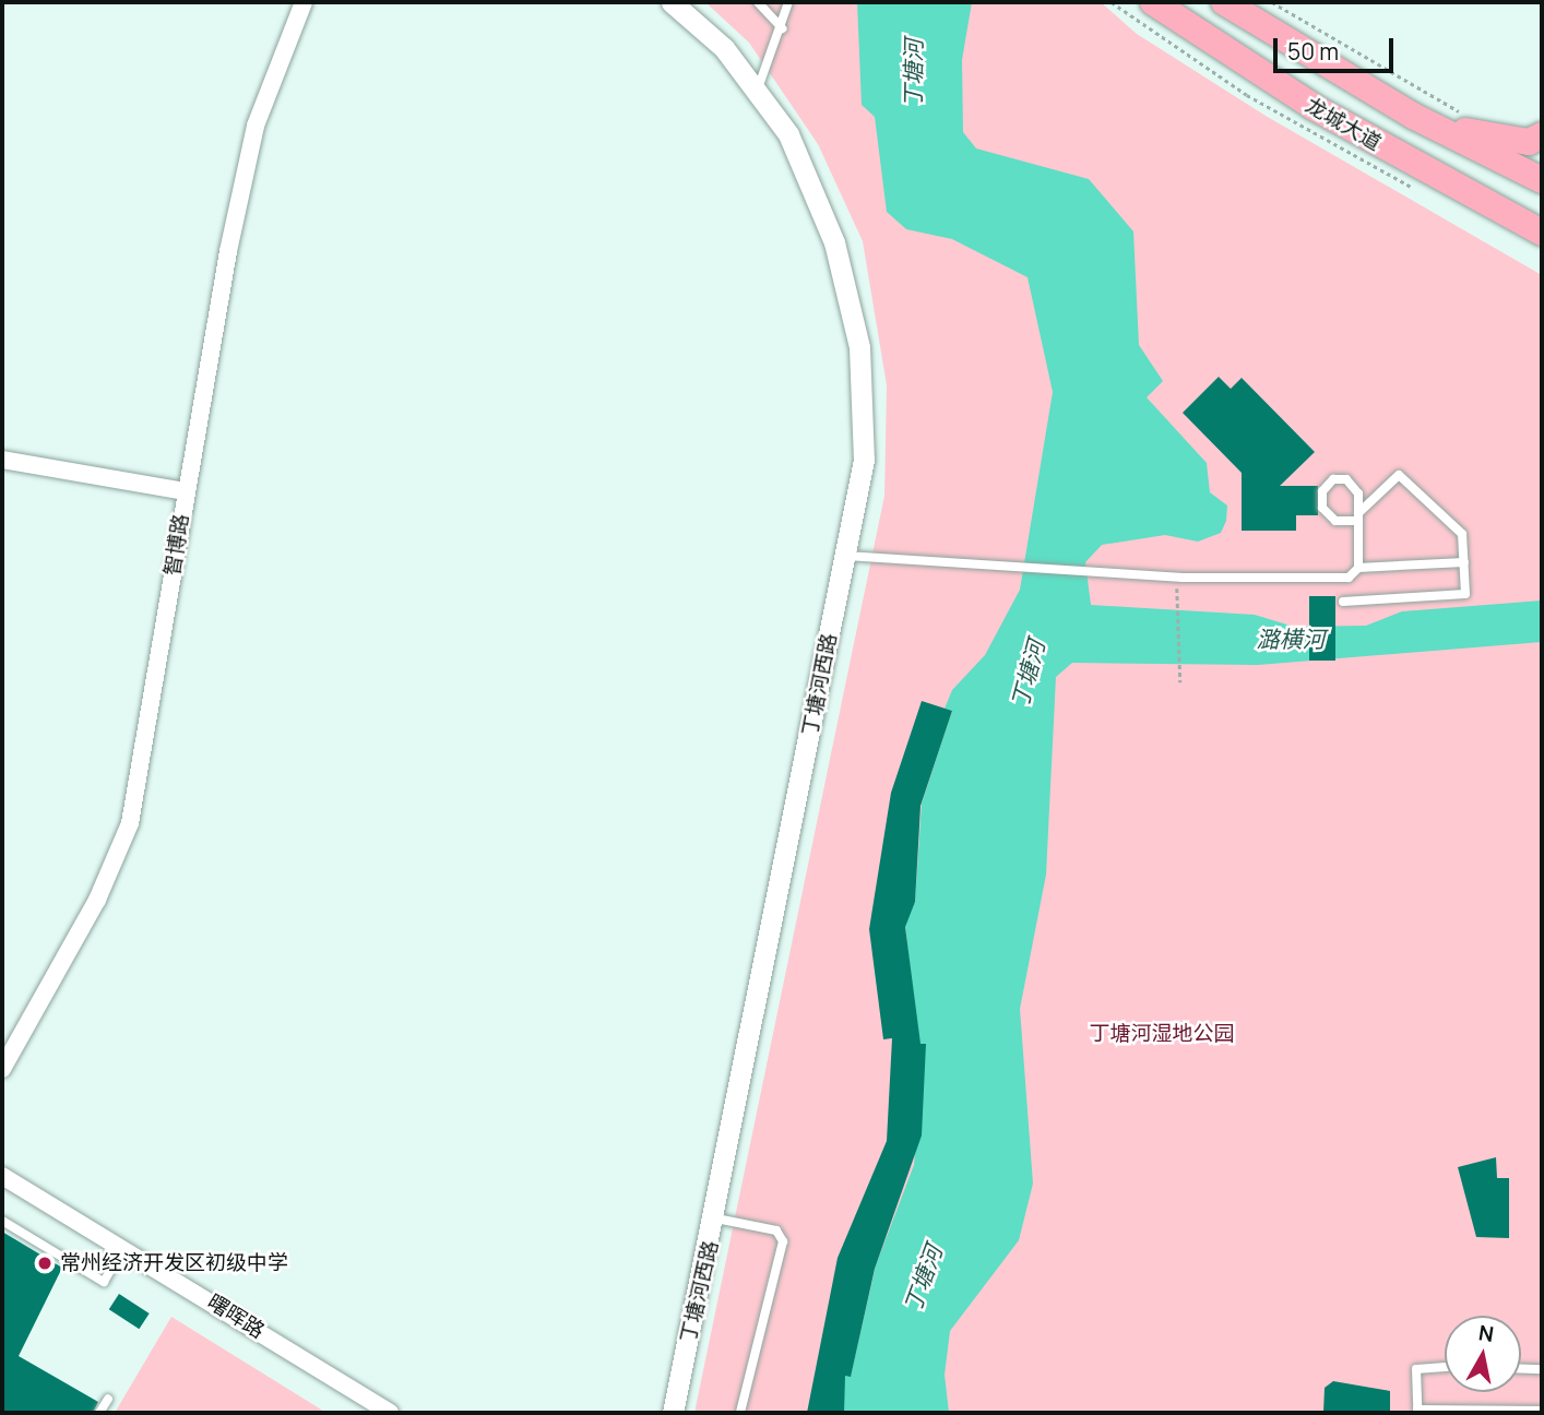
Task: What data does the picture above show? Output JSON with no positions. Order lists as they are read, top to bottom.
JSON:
{
  "streets": {
    "main road": ["龙城大道"],
    "street": ["智博路", "丁塘河西路", "曙晖路"]
  },
  "water": ["丁塘河", "潞横河"],
  "parks": ["丁塘河湿地公园"],
  "places": ["常州经济开发区初级中学"],
  "scale_bar": "50 m",
  "north": "top"
}
